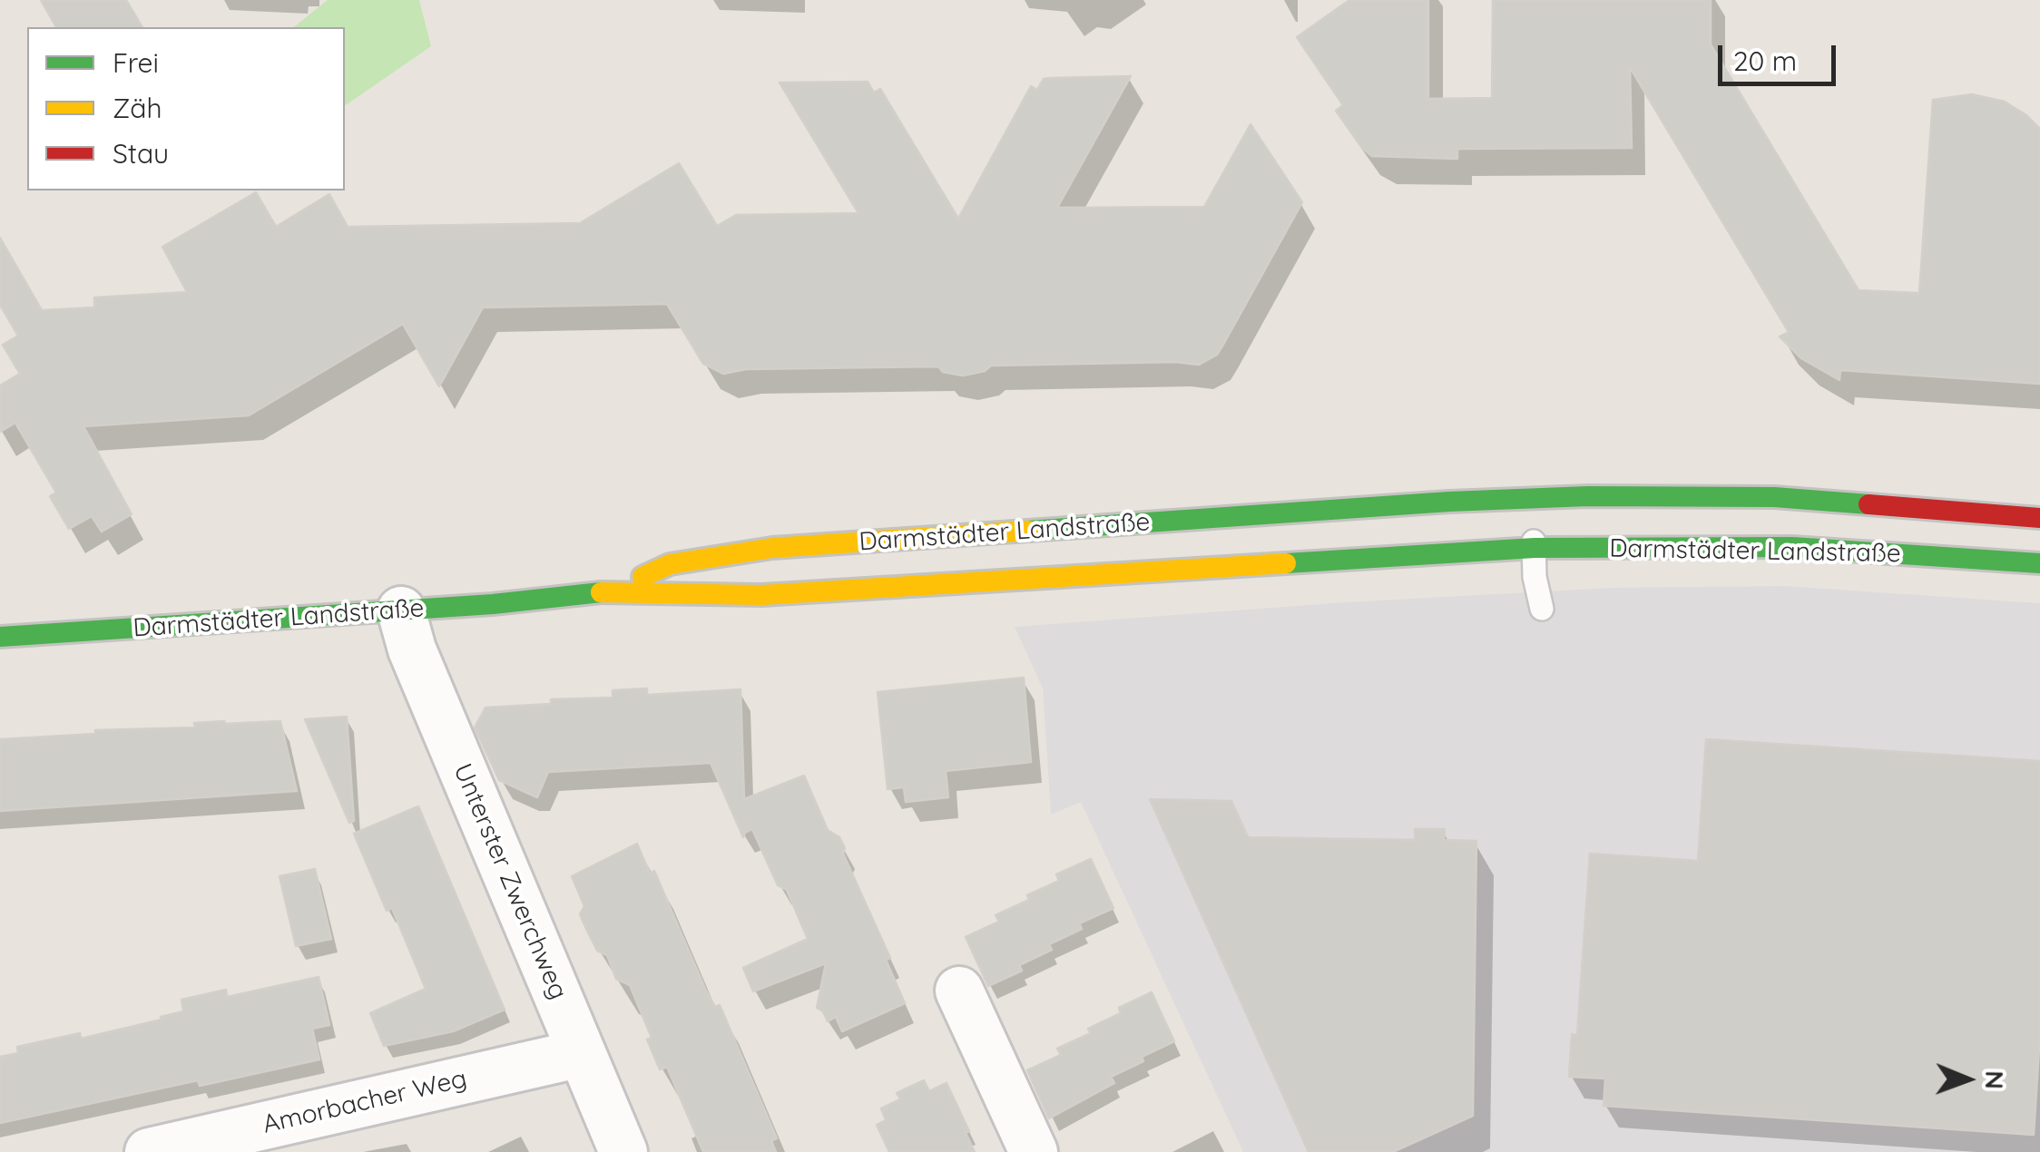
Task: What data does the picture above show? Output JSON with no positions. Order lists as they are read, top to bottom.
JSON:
{
  "streets": {
    "main road": ["Darmstädter Landstraße"],
    "street": ["Unterster Zwerchweg", "Amorbacher Weg"]
  },
  "crossings": [
    ["Darmstädter Landstraße", "Unterster Zwerchweg"],
    ["Unterster Zwerchweg", "Amorbacher Weg"]
  ],
  "legend": ["Frei", "Zäh", "Stau"],
  "scale_bar": "20 m",
  "north": "right"
}
